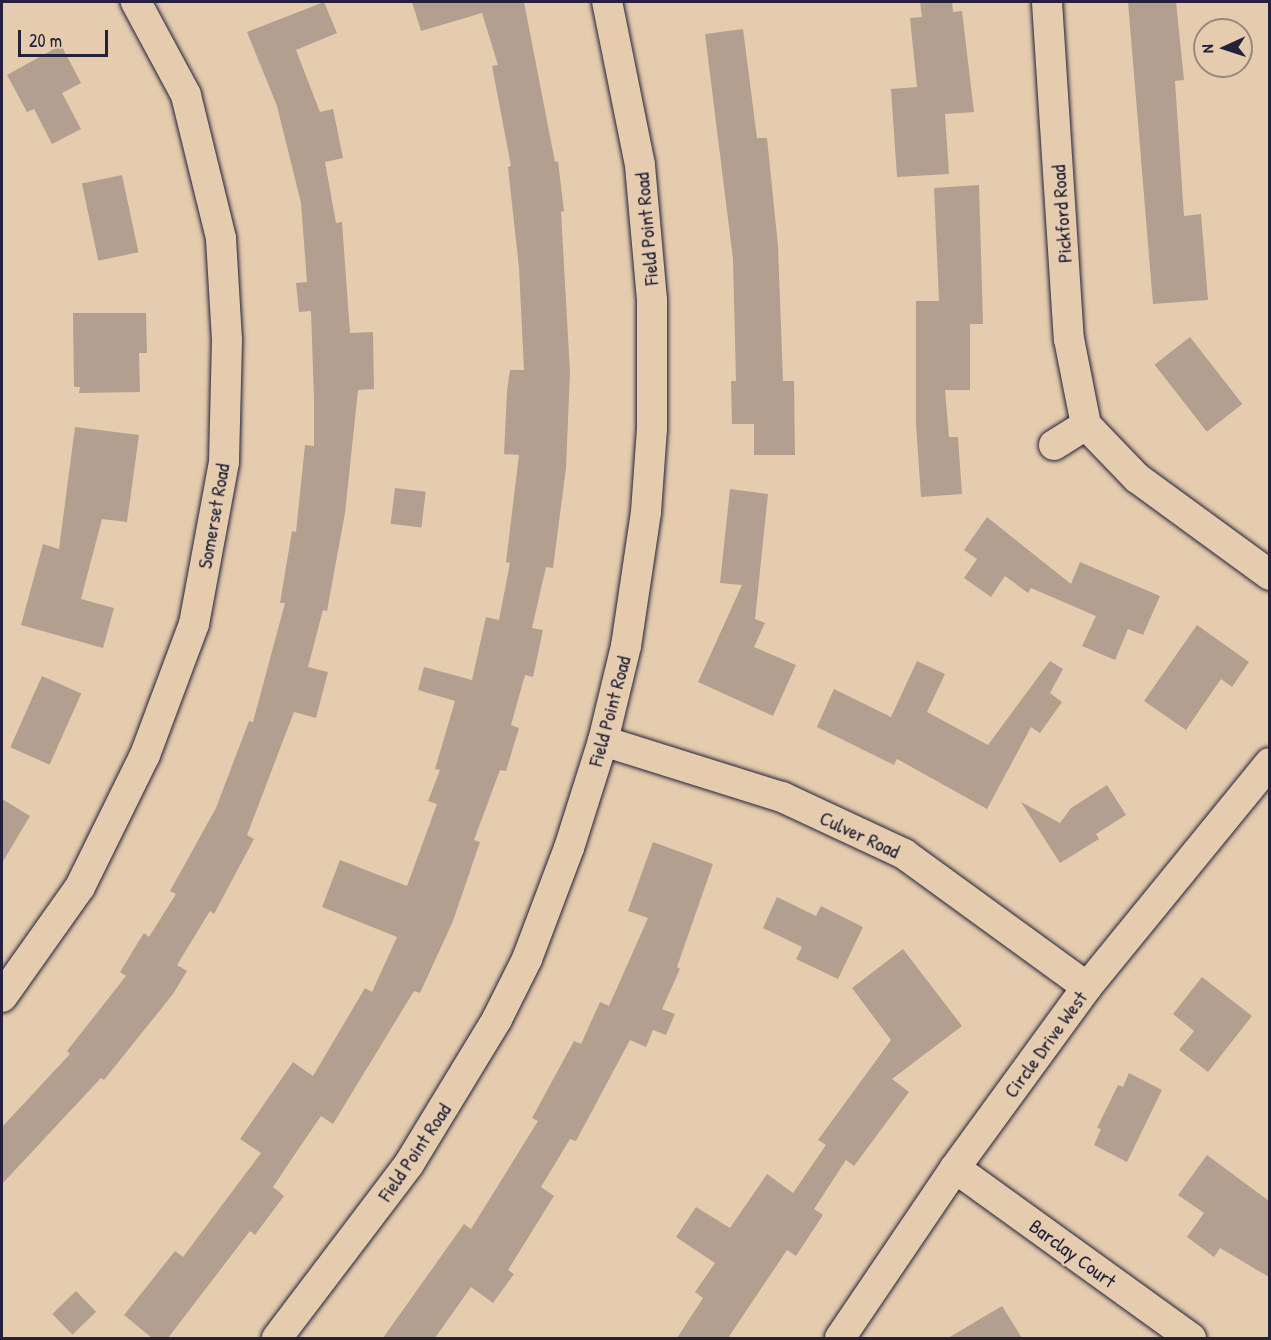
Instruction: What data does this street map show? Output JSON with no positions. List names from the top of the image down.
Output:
{
  "streets": {
    "street": [
      "Pickford Road",
      "Field Point Road",
      "Somerset Road",
      "Culver Road",
      "Circle Drive West",
      "Barclay Court"
    ]
  },
  "crossings": [
    ["Field Point Road", "Culver Road"],
    ["Culver Road", "Circle Drive West"],
    ["Circle Drive West", "Barclay Court"]
  ],
  "scale_bar": "20 m",
  "north": "left"
}
